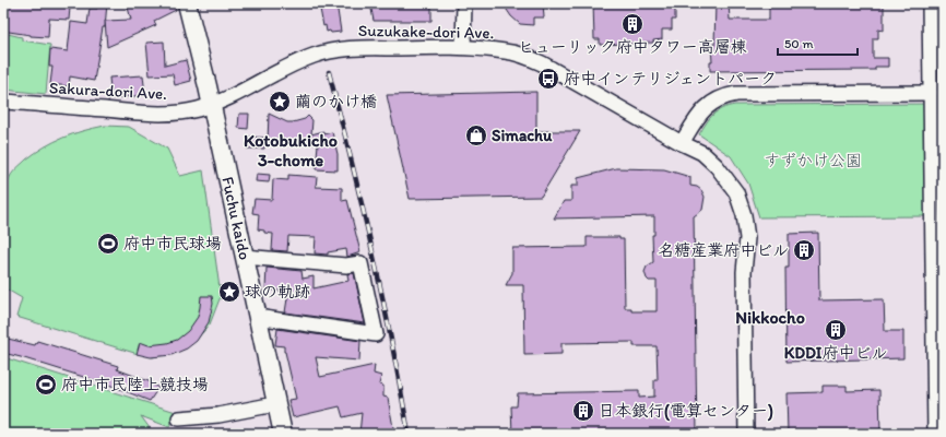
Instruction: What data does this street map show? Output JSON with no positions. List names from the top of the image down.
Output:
{
  "streets": {
    "main road": ["Fuchu kaido"],
    "street": ["Suzukake-dori Ave.", "Sakura-dori Ave."]
  },
  "crossings": [
    ["Suzukake-dori Ave.", "Sakura-dori Ave."],
    ["Suzukake-dori Ave.", "Fuchu kaido"],
    ["Sakura-dori Ave.", "Fuchu kaido"]
  ],
  "districts": ["Kotobukicho 3-chome", "Nikkocho"],
  "parks": ["すずかけ公園"],
  "places": {
    "building": [
      "ヒューリック府中タワー高層棟",
      "名糖産業府中ビル",
      "KDDI府中ビル",
      "日本銀行(電算センター)"
    ],
    "bus stop": ["府中インテリジェントパーク"],
    "place": ["繭のかけ橋", "球の軌跡"],
    "shop": ["Simachu"],
    "sports": ["府中市民球場", "府中市民陸上競技場"]
  },
  "scale_bar": "50 m"
}
